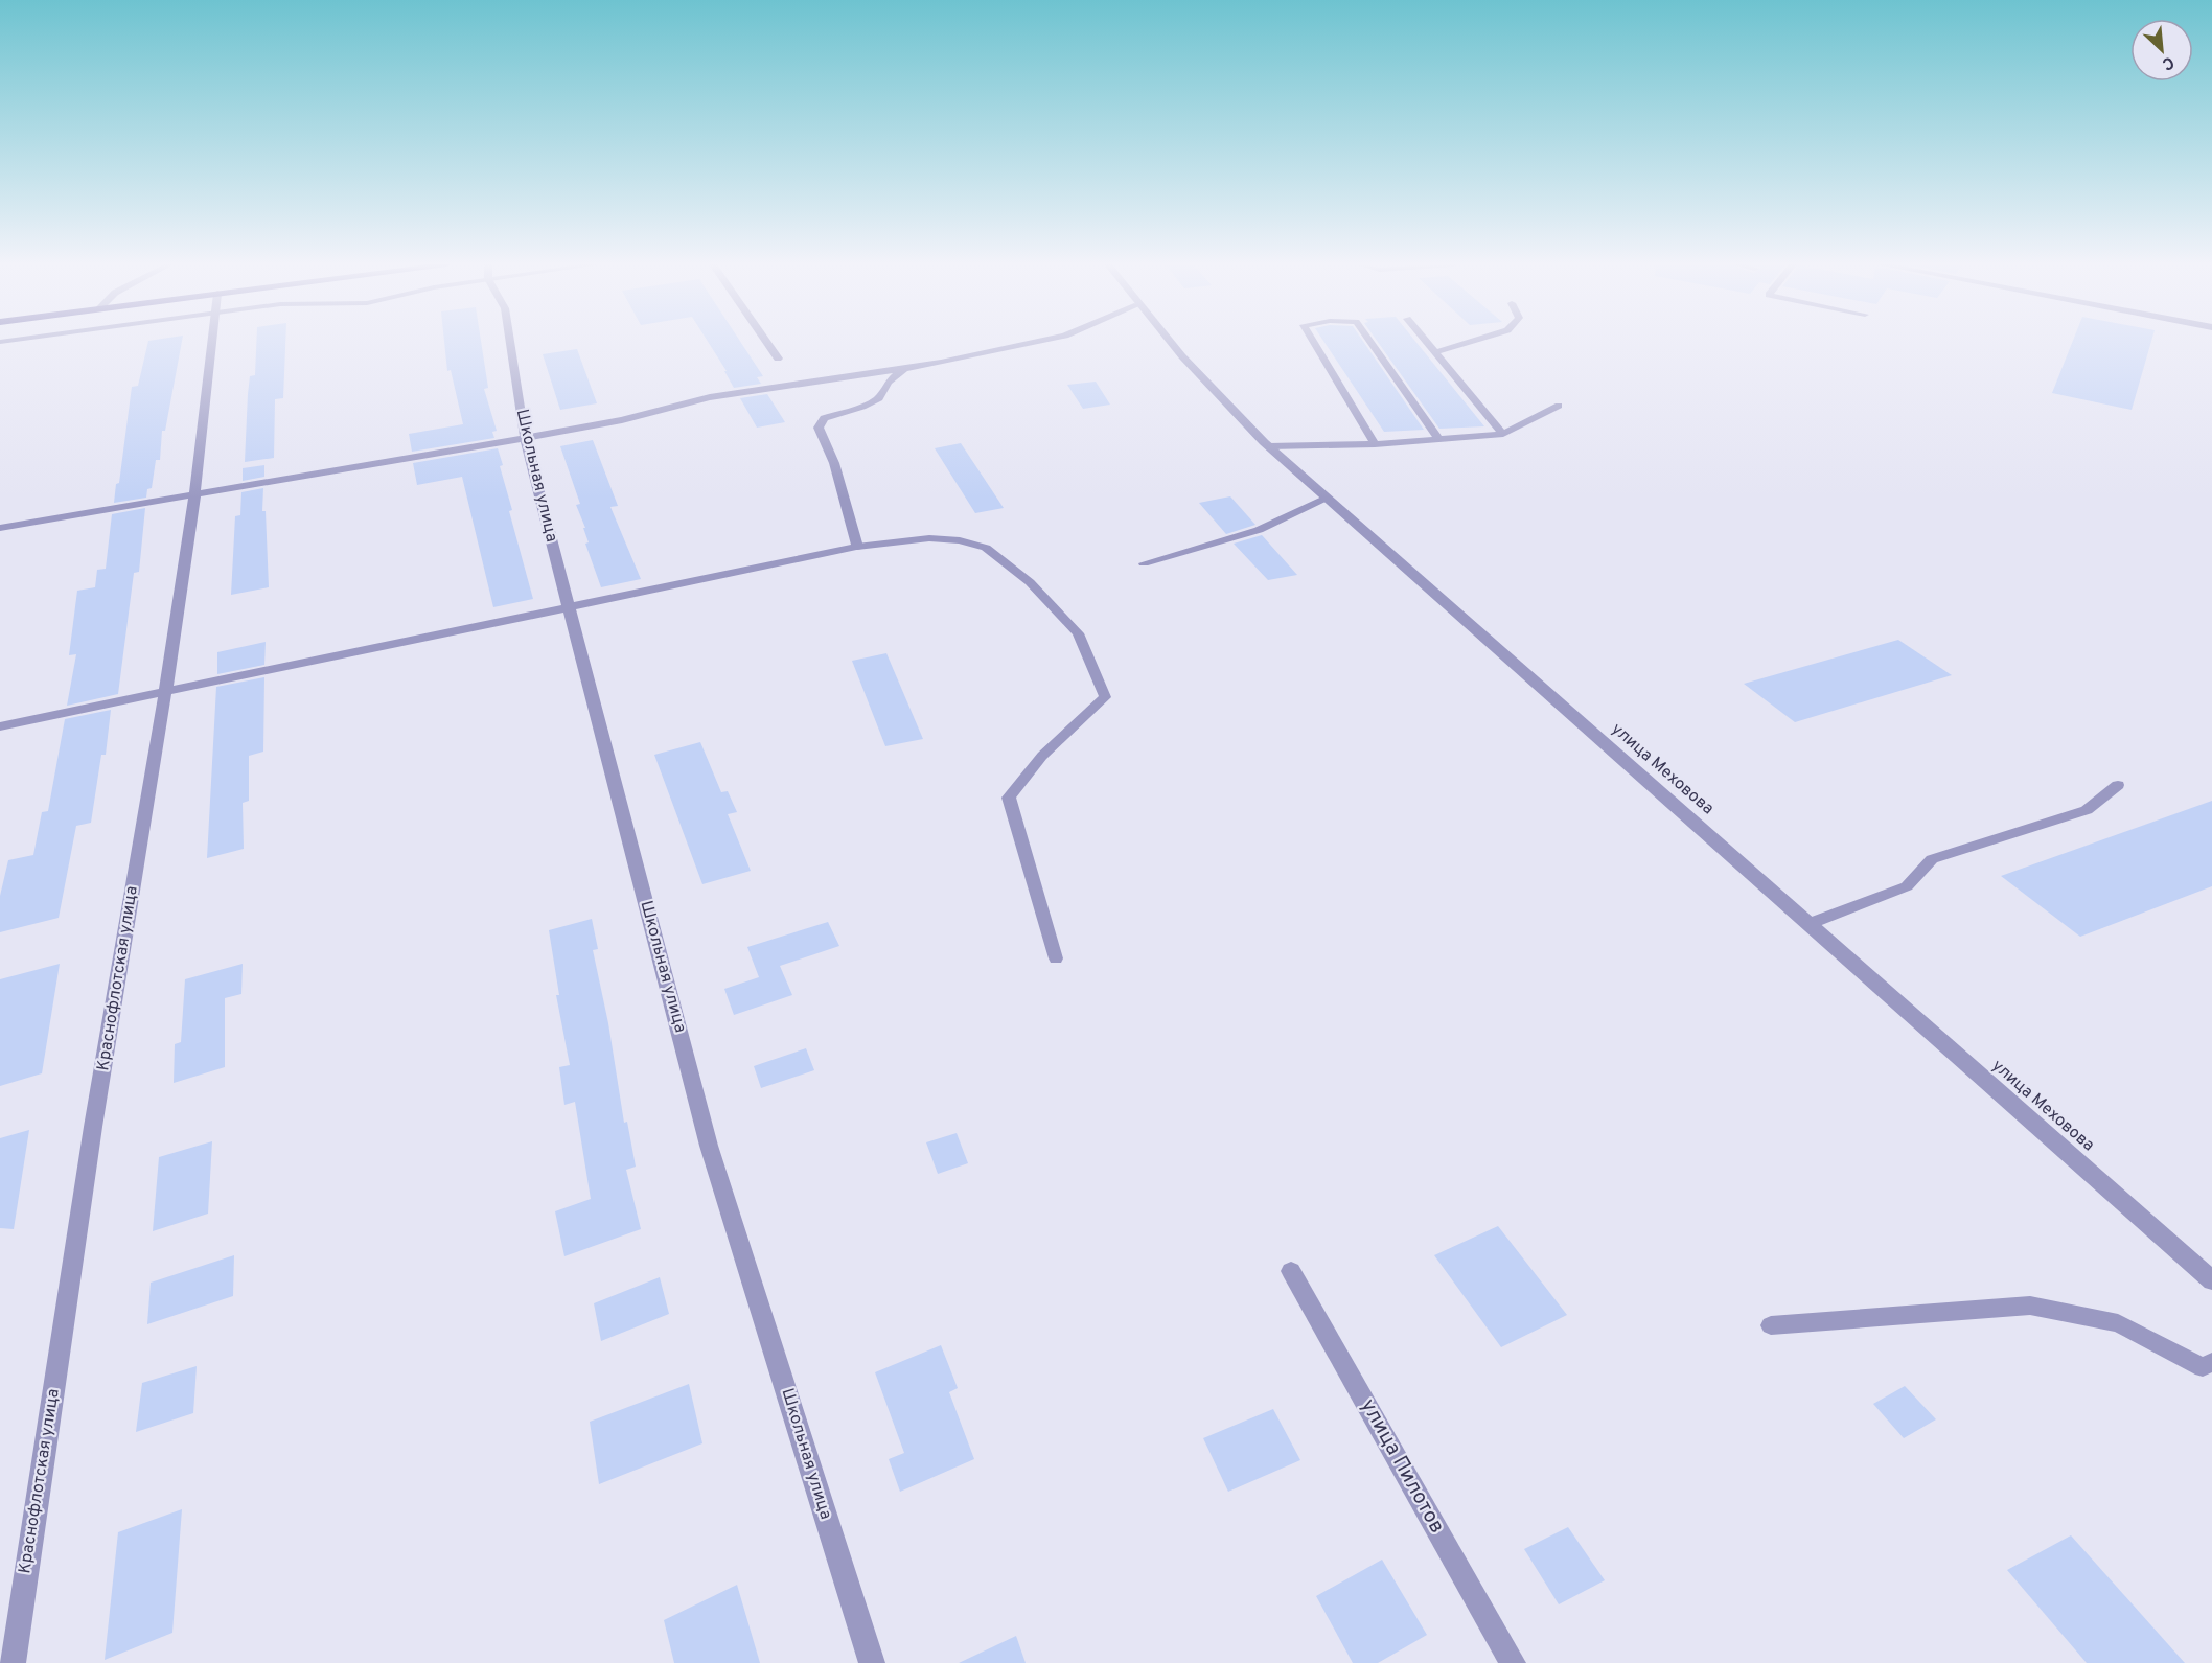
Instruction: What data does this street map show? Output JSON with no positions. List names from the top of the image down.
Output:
{
  "streets": {
    "street": [
      "Школьная улица",
      "улица Меховова",
      "Краснофлотская улица",
      "улица Пилотов"
    ]
  },
  "north": "bottom right"
}
